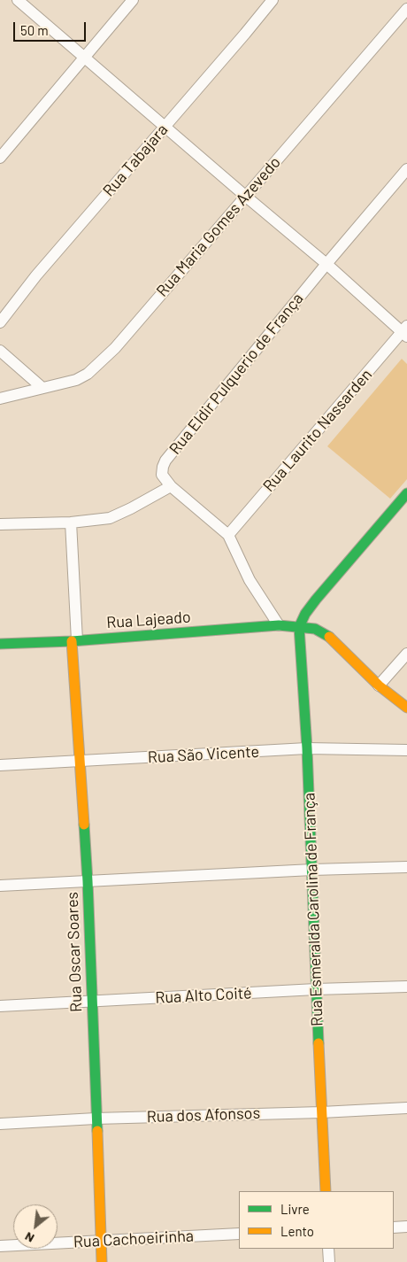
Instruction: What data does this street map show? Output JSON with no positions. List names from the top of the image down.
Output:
{
  "streets": {
    "street": [
      "Rua Tabajara",
      "Rua Maria Gomes Azevedo",
      "Rua Eldir Pulquerio de França",
      "Rua Laurito Nassarden",
      "Rua Lajeado",
      "Rua São Vicente",
      "Rua Esmeralda Carolina de França",
      "Rua Oscar Soares",
      "Rua Alto Coité",
      "Rua dos Afonsos",
      "Rua Cachoeirinha"
    ]
  },
  "crossings": [
    ["Rua Eldir Pulquerio de França", "Rua Laurito Nassarden"],
    ["Rua Eldir Pulquerio de França", "Rua Lajeado"],
    ["Rua Lajeado", "Rua Esmeralda Carolina de França"],
    ["Rua Lajeado", "Rua Oscar Soares"],
    ["Rua São Vicente", "Rua Esmeralda Carolina de França"],
    ["Rua São Vicente", "Rua Oscar Soares"],
    ["Rua Esmeralda Carolina de França", "Rua Alto Coité"],
    ["Rua Esmeralda Carolina de França", "Rua dos Afonsos"],
    ["Rua Oscar Soares", "Rua Alto Coité"],
    ["Rua Oscar Soares", "Rua dos Afonsos"],
    ["Rua Oscar Soares", "Rua Cachoeirinha"]
  ],
  "legend": ["Livre", "Lento"],
  "scale_bar": "50 m",
  "north": "bottom left"
}
